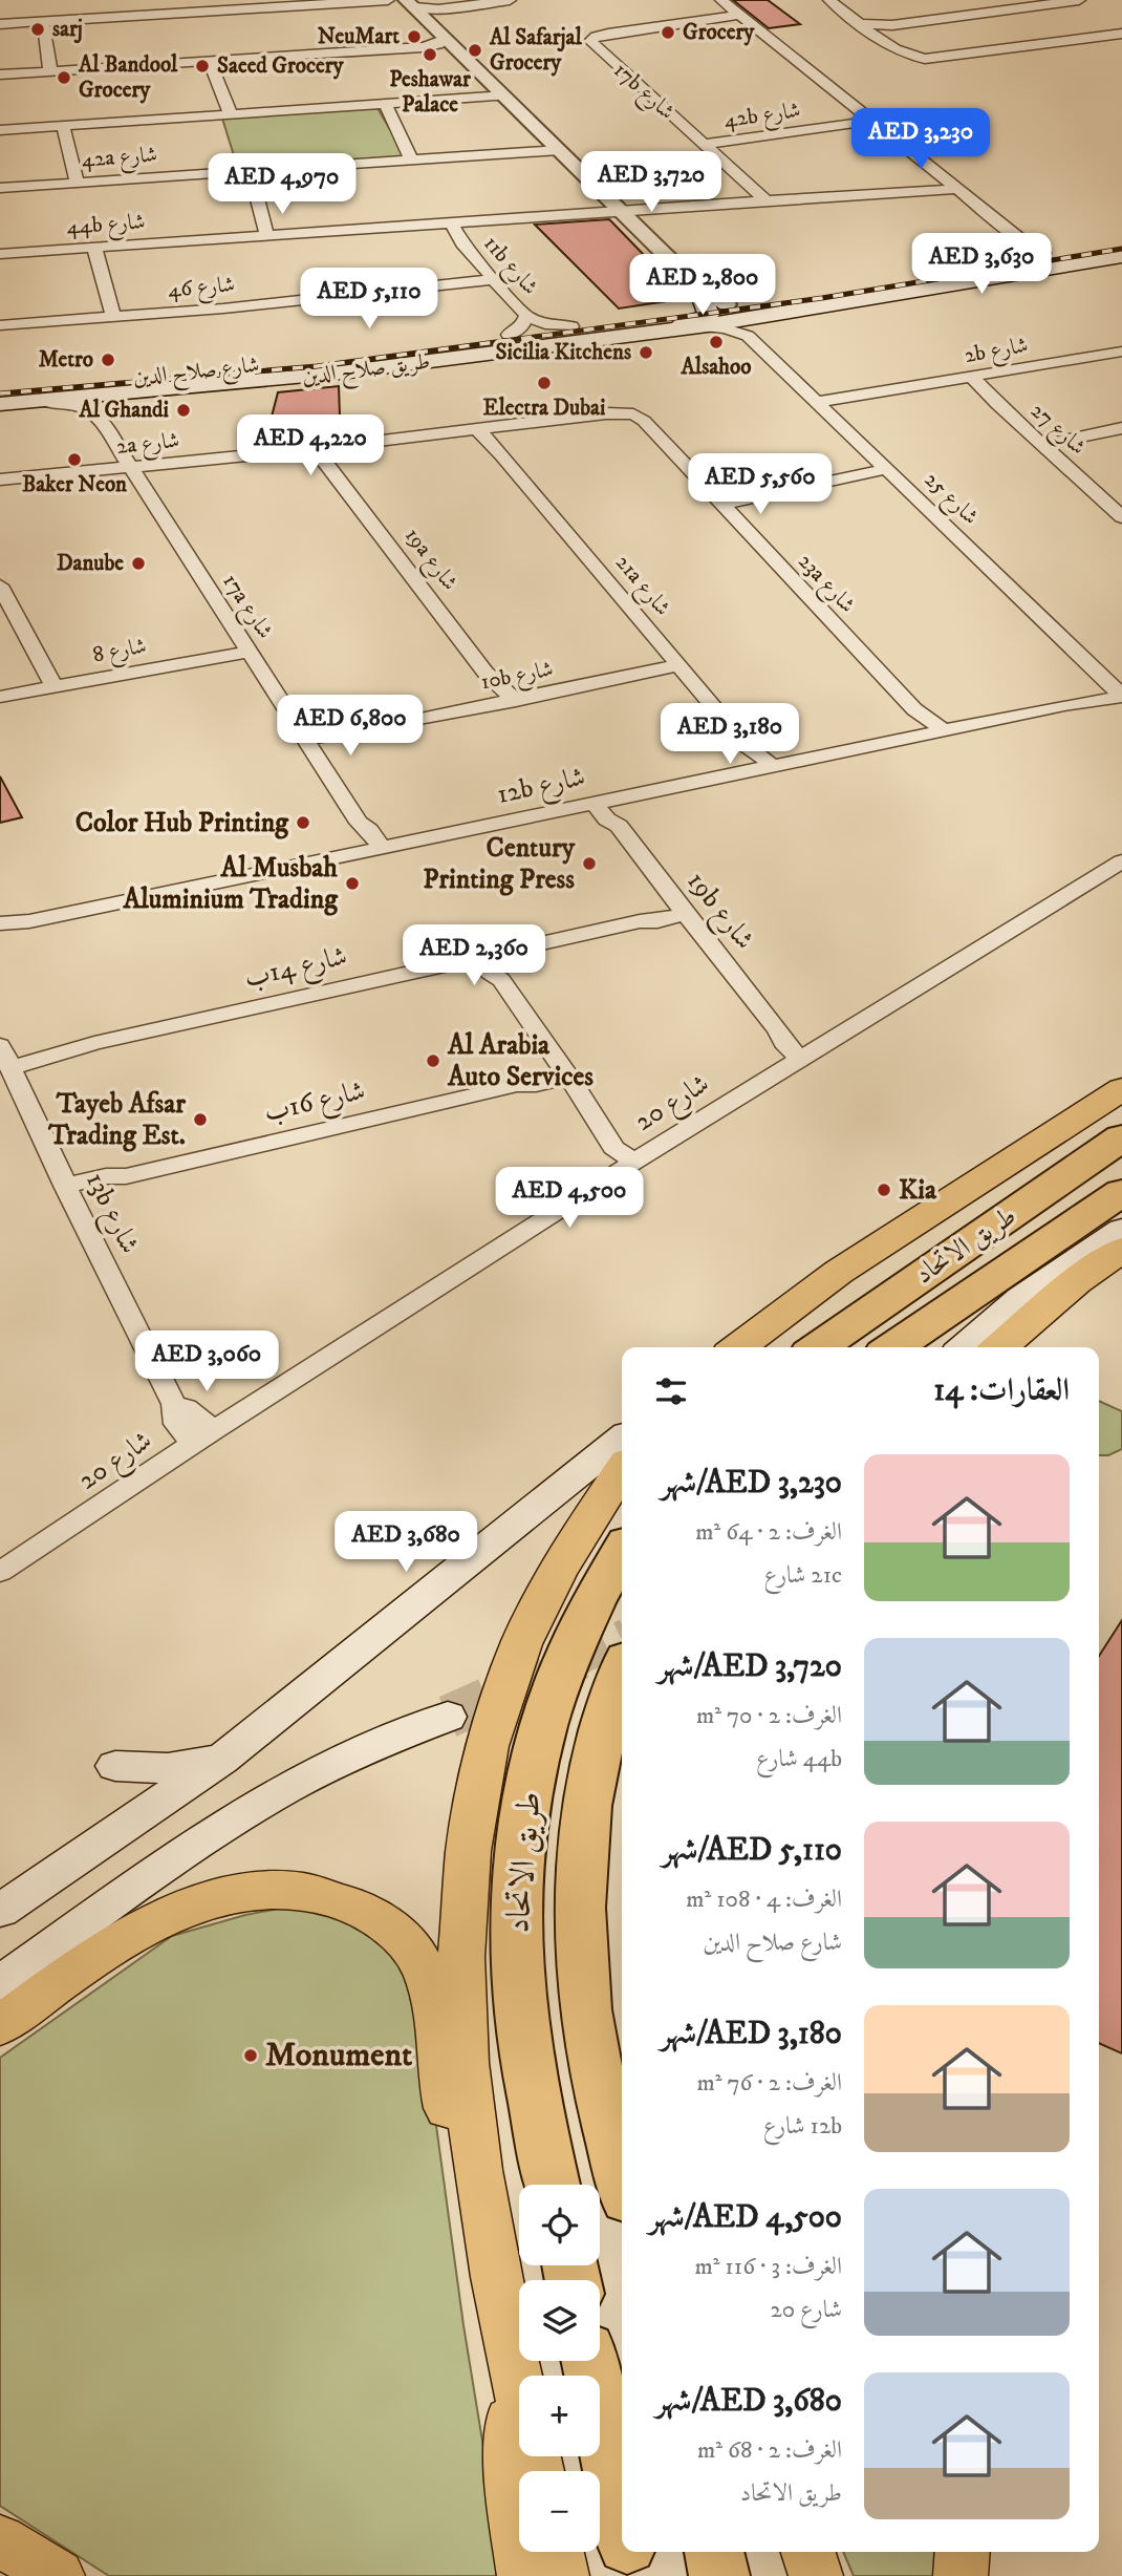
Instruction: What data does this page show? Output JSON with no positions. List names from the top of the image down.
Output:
{
  "streets": {
    "highway": ["طريق الاتحاد"],
    "main road": ["طريق صلاح الدين", "شارع صلاح الدين"],
    "street": [
      "17b شارع",
      "42b شارع",
      "42a شارع",
      "44b شارع",
      "11b شارع",
      "شارع 46",
      "2b شارع",
      "شارع 27",
      "2a شارع",
      "شارع 25",
      "19a شارع",
      "23a شارع",
      "21a شارع",
      "17a شارع",
      "شارع 8",
      "10b شارع",
      "12b شارع",
      "19b شارع",
      "شارع 14ب",
      "شارع 16ب",
      "شارع 20",
      "13b شارع"
    ]
  },
  "crossings": [
    ["17b شارع", "42b شارع"],
    ["17b شارع", "44b شارع"],
    ["44b شارع", "11b شارع"],
    ["11b شارع", "شارع 46"],
    ["11b شارع", "شارع صلاح الدين"],
    ["2b شارع", "شارع 27"],
    ["2b شارع", "شارع 25"],
    ["طريق صلاح الدين", "شارع صلاح الدين"],
    ["2a شارع", "19a شارع"],
    ["2a شارع", "23a شارع"],
    ["2a شارع", "21a شارع"],
    ["2a شارع", "17a شارع"],
    ["شارع 25", "12b شارع"],
    ["19a شارع", "10b شارع"],
    ["23a شارع", "12b شارع"],
    ["21a شارع", "10b شارع"],
    ["21a شارع", "12b شارع"],
    ["17a شارع", "شارع 8"],
    ["17a شارع", "10b شارع"],
    ["17a شارع", "12b شارع"],
    ["12b شارع", "19b شارع"],
    ["19b شارع", "شارع 14ب"],
    ["19b شارع", "شارع 20"],
    ["شارع 14ب", "13b شارع"],
    ["شارع 16ب", "13b شارع"],
    ["شارع 20", "13b شارع"]
  ],
  "places": [
    "sarj",
    "Grocery",
    "NeuMart",
    "Al Safarjal Grocery",
    "Peshawar Palace",
    "Saeed Grocery",
    "Al Bandool Grocery",
    "Alsahoo",
    "Sicilia Kitchens",
    "Metro",
    "Electra Dubai",
    "Al Ghandi",
    "Baker Neon",
    "Danube",
    "Color Hub Printing",
    "Century Printing Press",
    "Al Musbah Aluminium Trading",
    "Al Arabia Auto Services",
    "Tayeb Afsar Trading Est.",
    "Kia",
    "Monument"
  ],
  "page": {
    "price": [
      "AED 3,230",
      "AED 3,720",
      "AED 4,970",
      "AED 3,630",
      "AED 2,800",
      "AED 5,110",
      "AED 4,220",
      "AED 5,560",
      "AED 6,800",
      "AED 3,180",
      "AED 2,360",
      "AED 4,500",
      "AED 3,060",
      "AED 3,680"
    ],
    "heading": "العقارات: 14",
    "list": [
      {
        "name": "AED 3,230/شهر",
        "note": "الغرف: 2 · 64 m² · 21c شارع"
      },
      {
        "name": "AED 3,720/شهر",
        "note": "الغرف: 2 · 70 m² · 44b شارع"
      },
      {
        "name": "AED 5,110/شهر",
        "note": "الغرف: 4 · 108 m² · شارع صلاح الدين"
      },
      {
        "name": "AED 3,180/شهر",
        "note": "الغرف: 2 · 76 m² · 12b شارع"
      },
      {
        "name": "AED 4,500/شهر",
        "note": "الغرف: 3 · 116 m² · شارع 20"
      },
      {
        "name": "AED 3,680/شهر",
        "note": "الغرف: 2 · 68 m² · طريق الاتحاد"
      }
    ],
    "map_buttons": ["+", "−"]
  }
}
